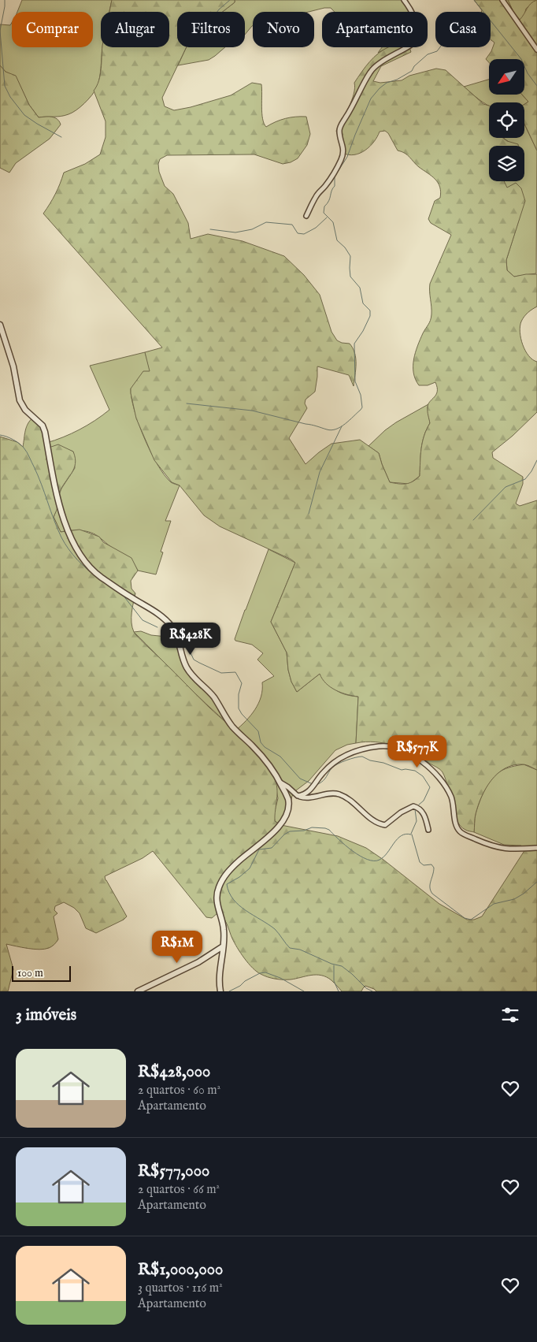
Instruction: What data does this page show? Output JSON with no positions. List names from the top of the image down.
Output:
{
  "scale_bar": "100 m",
  "north": "bottom left",
  "page": {
    "chip": [
      "Comprar",
      "Alugar",
      "Filtros",
      "Novo",
      "Apartamento",
      "Casa"
    ],
    "price": ["R$428K", "R$577K", "R$1M"],
    "scale": "100 m",
    "heading": "3 imóveis",
    "list": [
      {
        "name": "R$428,000",
        "note": "2 quartos · 60 m² · Apartamento"
      },
      {
        "name": "R$577,000",
        "note": "2 quartos · 66 m² · Apartamento"
      },
      {
        "name": "R$1,000,000",
        "note": "3 quartos · 116 m² · Apartamento"
      }
    ]
  }
}
